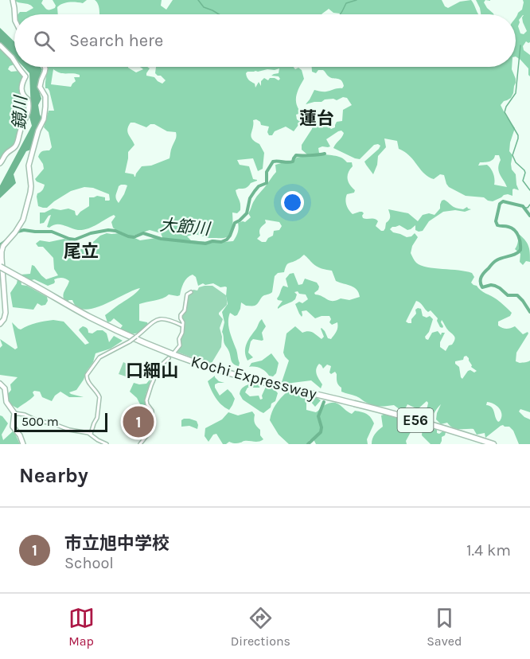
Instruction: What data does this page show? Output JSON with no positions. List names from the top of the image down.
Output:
{
  "streets": {
    "highway": ["Kochi Expressway", "E56"]
  },
  "districts": ["蓮台", "尾立", "口細山"],
  "water": ["鏡川", "大節川"],
  "scale_bar": "500 m",
  "page": {
    "search": "Search here",
    "pins": "1",
    "scale": "500 m",
    "heading": "Nearby",
    "list": [
      {
        "mark": "1",
        "name": "市立旭中学校",
        "note": "School",
        "value": "1.4 km"
      }
    ],
    "nav": ["Map", "Directions", "Saved"]
  }
}
